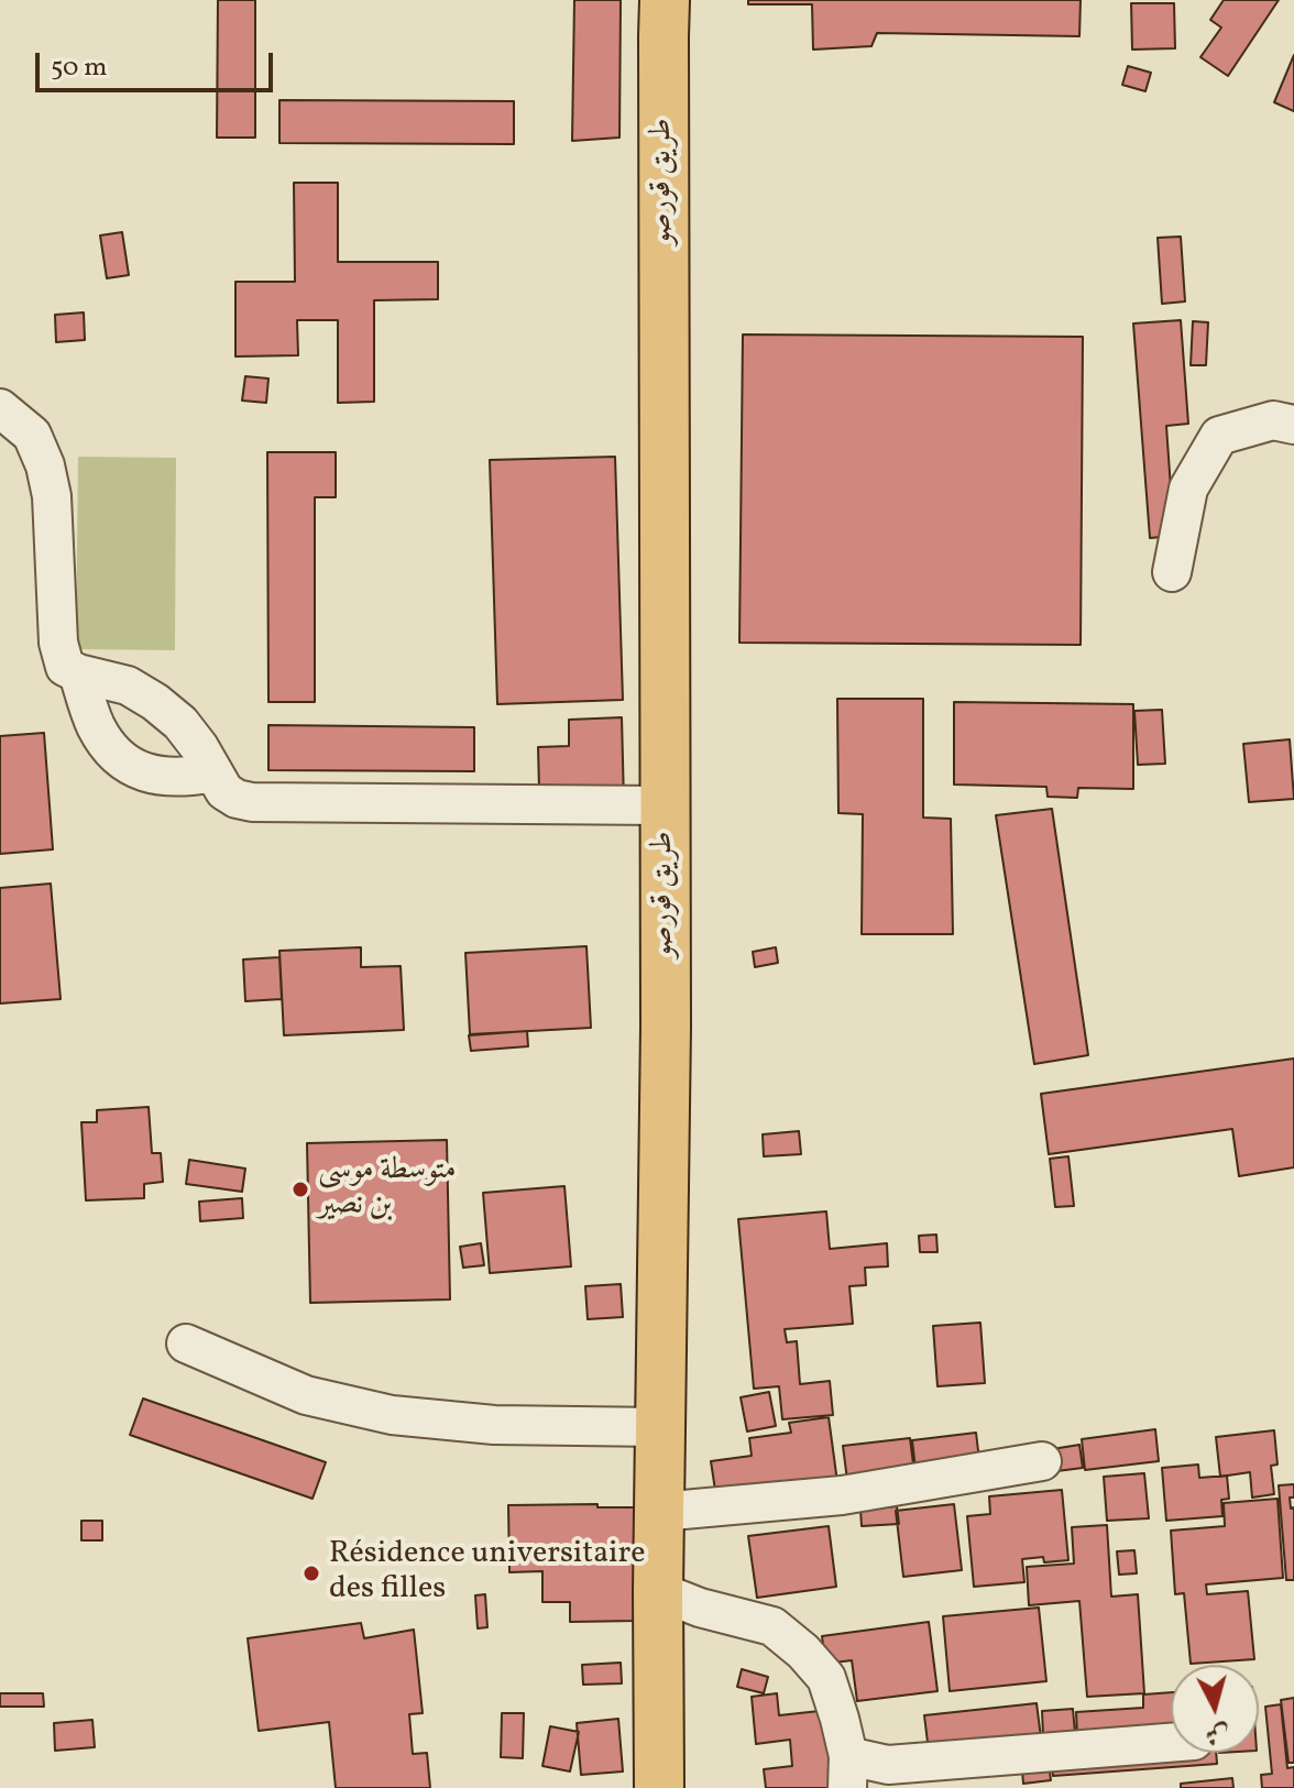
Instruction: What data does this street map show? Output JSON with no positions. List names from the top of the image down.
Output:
{
  "streets": {
    "main road": ["طريق قورصو"]
  },
  "places": ["متوسطة موسى بن نصير", "Résidence universitaire des filles"],
  "scale_bar": "50 m",
  "north": "bottom"
}
